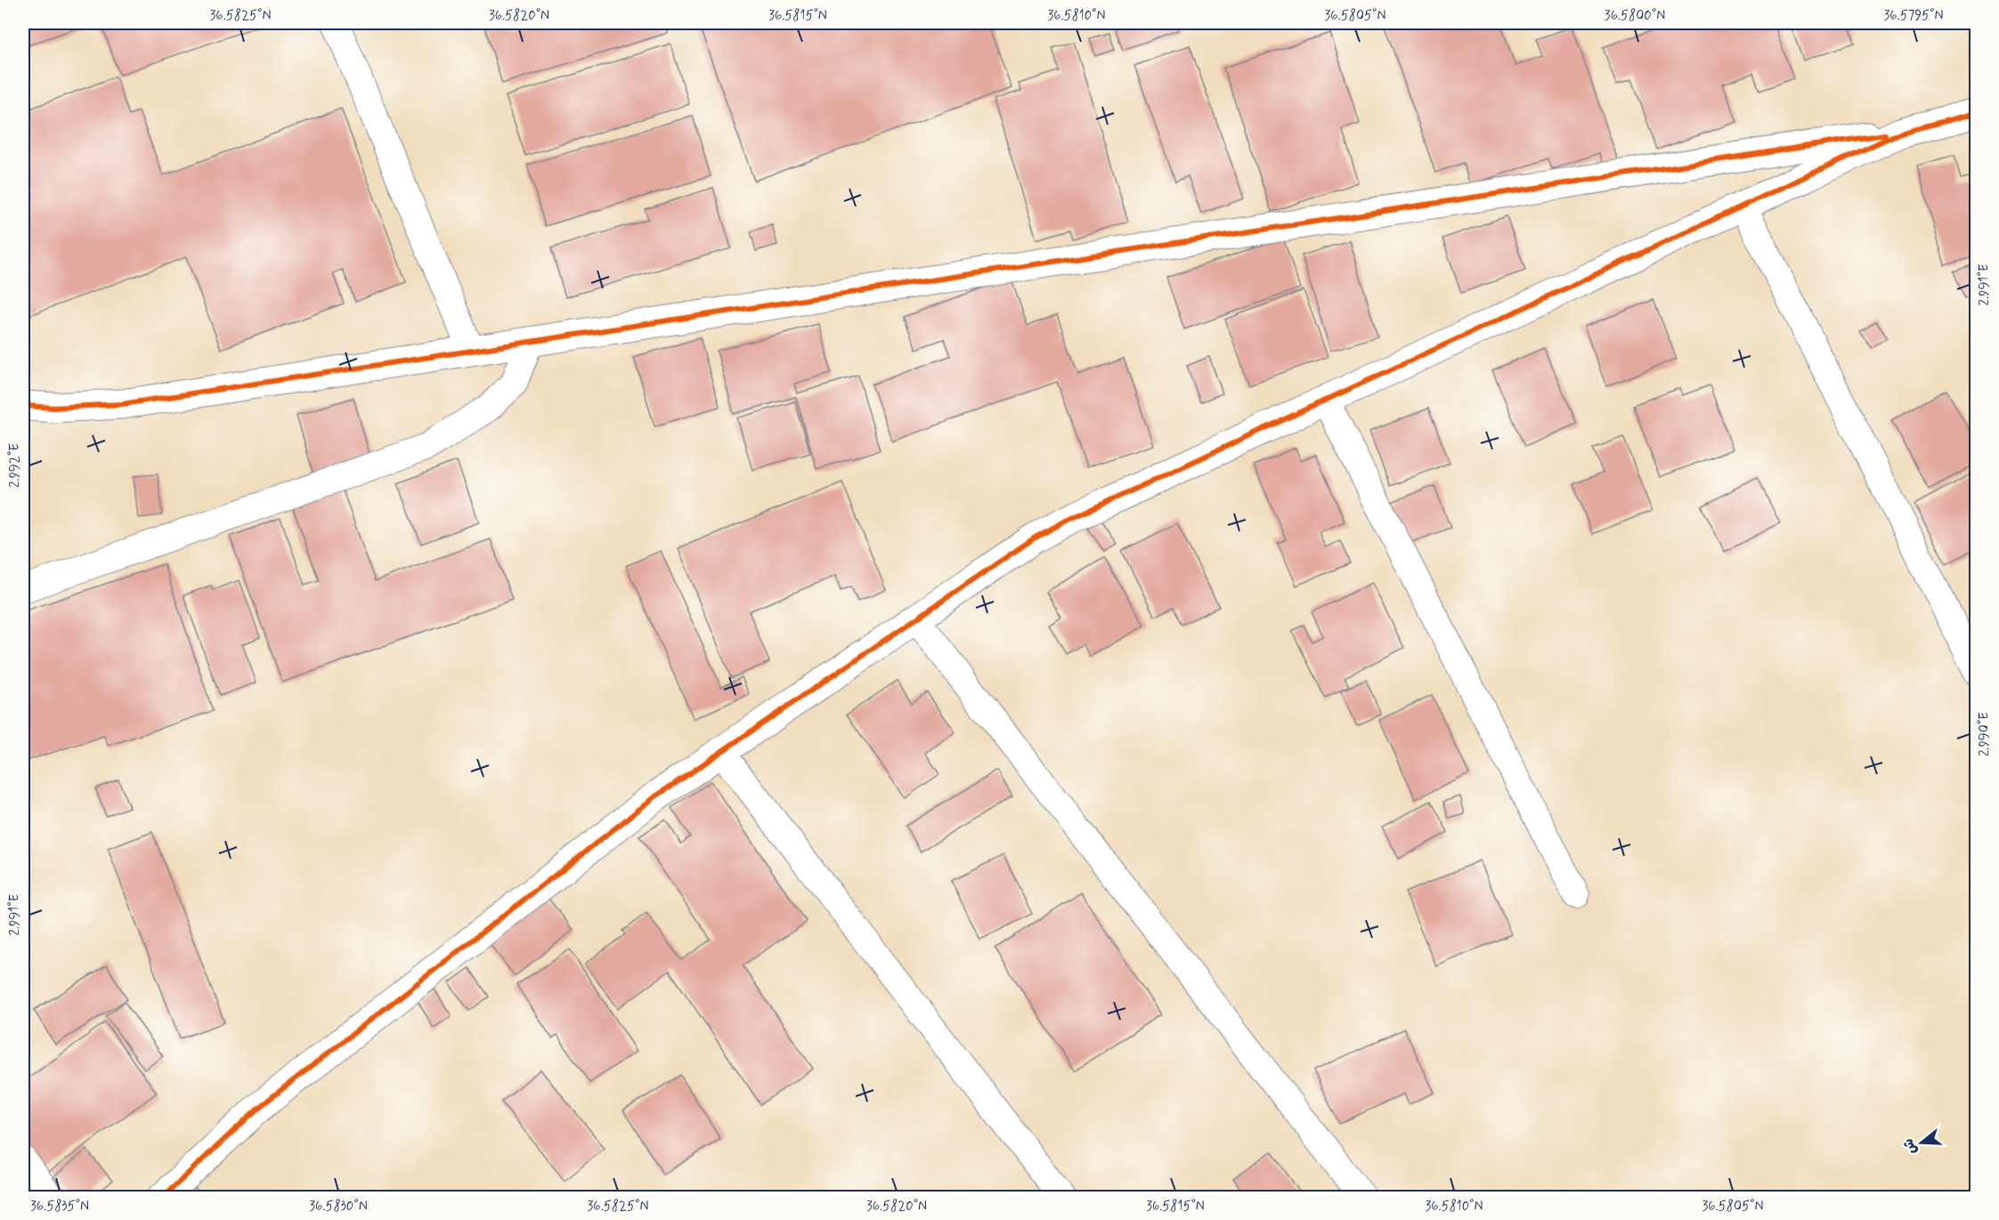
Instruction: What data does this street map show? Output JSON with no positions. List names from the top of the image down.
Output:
{
  "north": "left",
  "coordinates": [
    "36.5825°N",
    "36.5820°N",
    "36.5815°N",
    "36.5810°N",
    "36.5805°N",
    "36.5800°N",
    "36.5795°N",
    "2.991°E",
    "2.992°E",
    "2.990°E",
    "36.5835°N",
    "36.5830°N"
  ]
}
